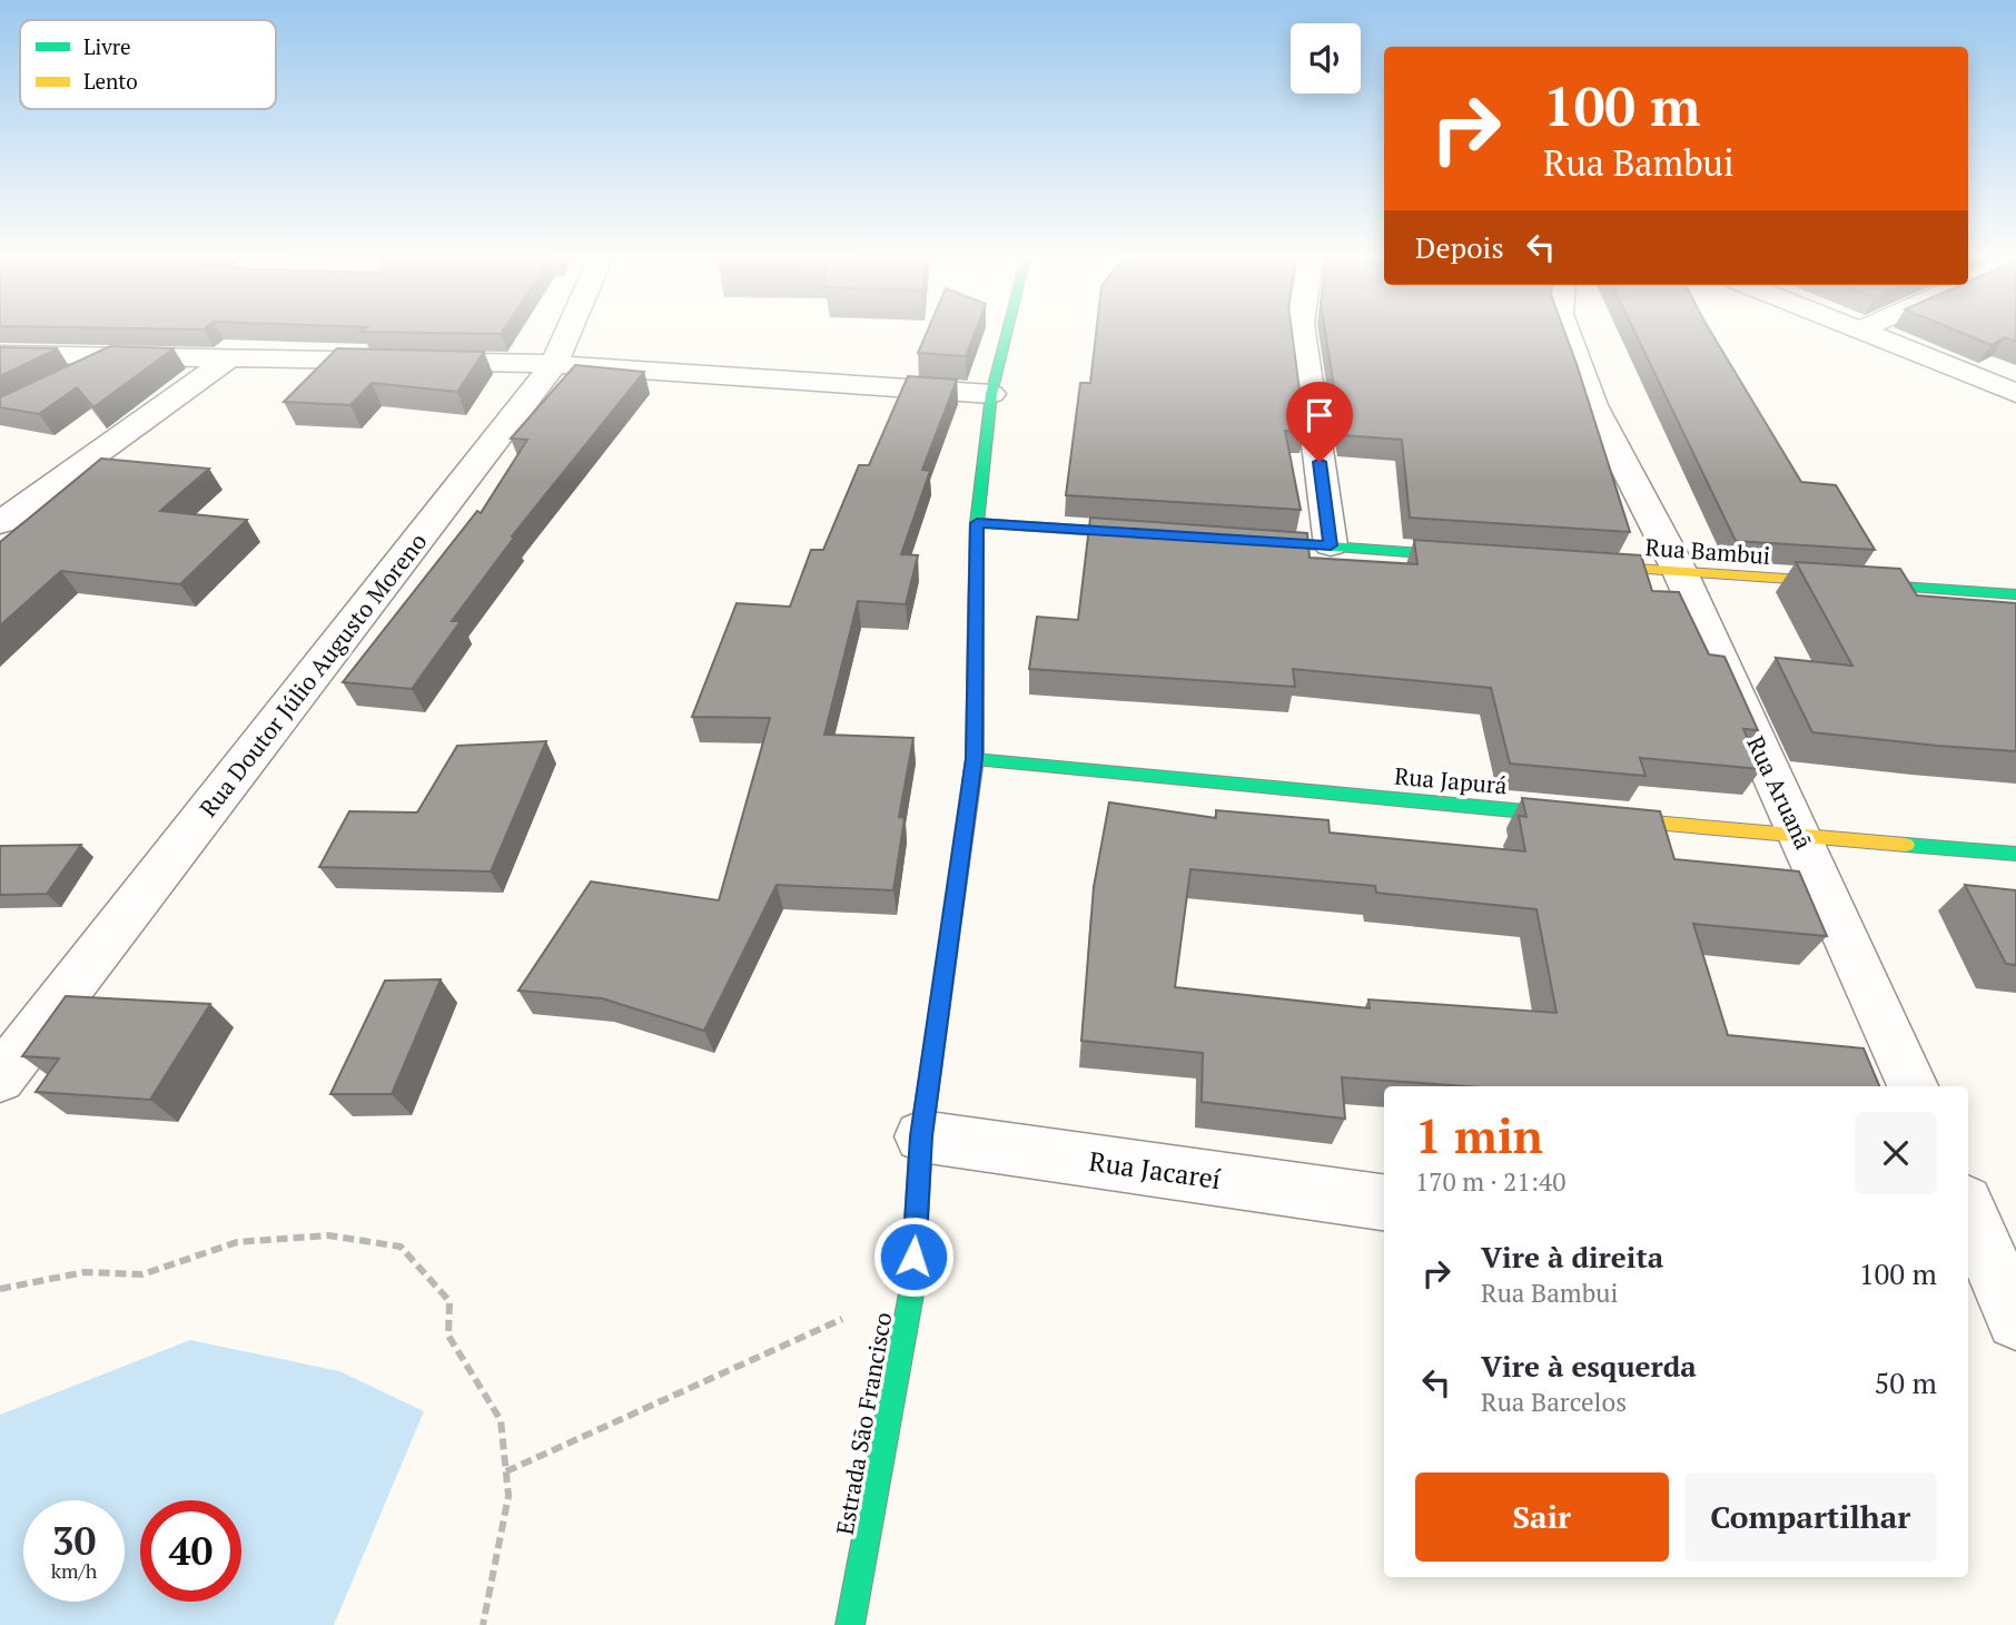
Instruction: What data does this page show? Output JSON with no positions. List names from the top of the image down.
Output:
{
  "streets": {
    "street": [
      "Rua Bambui",
      "Rua Doutor Júlio Augusto Moreno",
      "Rua Japurá",
      "Rua Aruanã",
      "Rua Jacareí",
      "Estrada São Francisco"
    ]
  },
  "crossings": [
    ["Rua Bambui", "Rua Aruanã"],
    ["Rua Japurá", "Rua Aruanã"],
    ["Rua Japurá", "Estrada São Francisco"],
    ["Rua Jacareí", "Estrada São Francisco"]
  ],
  "legend": ["Livre", "Lento"],
  "page": {
    "turn": ["100 m", "Rua Bambui"],
    "then": "Depois",
    "heading": ["1 min", "170 m · 21:40"],
    "list": [
      {
        "name": "Vire à direita",
        "note": "Rua Bambui",
        "value": "100 m"
      },
      {
        "name": "Vire à esquerda",
        "note": "Rua Barcelos",
        "value": "50 m"
      }
    ],
    "buttons": ["Sair", "Compartilhar"],
    "speed": "30 km/h",
    "limit": "40"
  }
}
